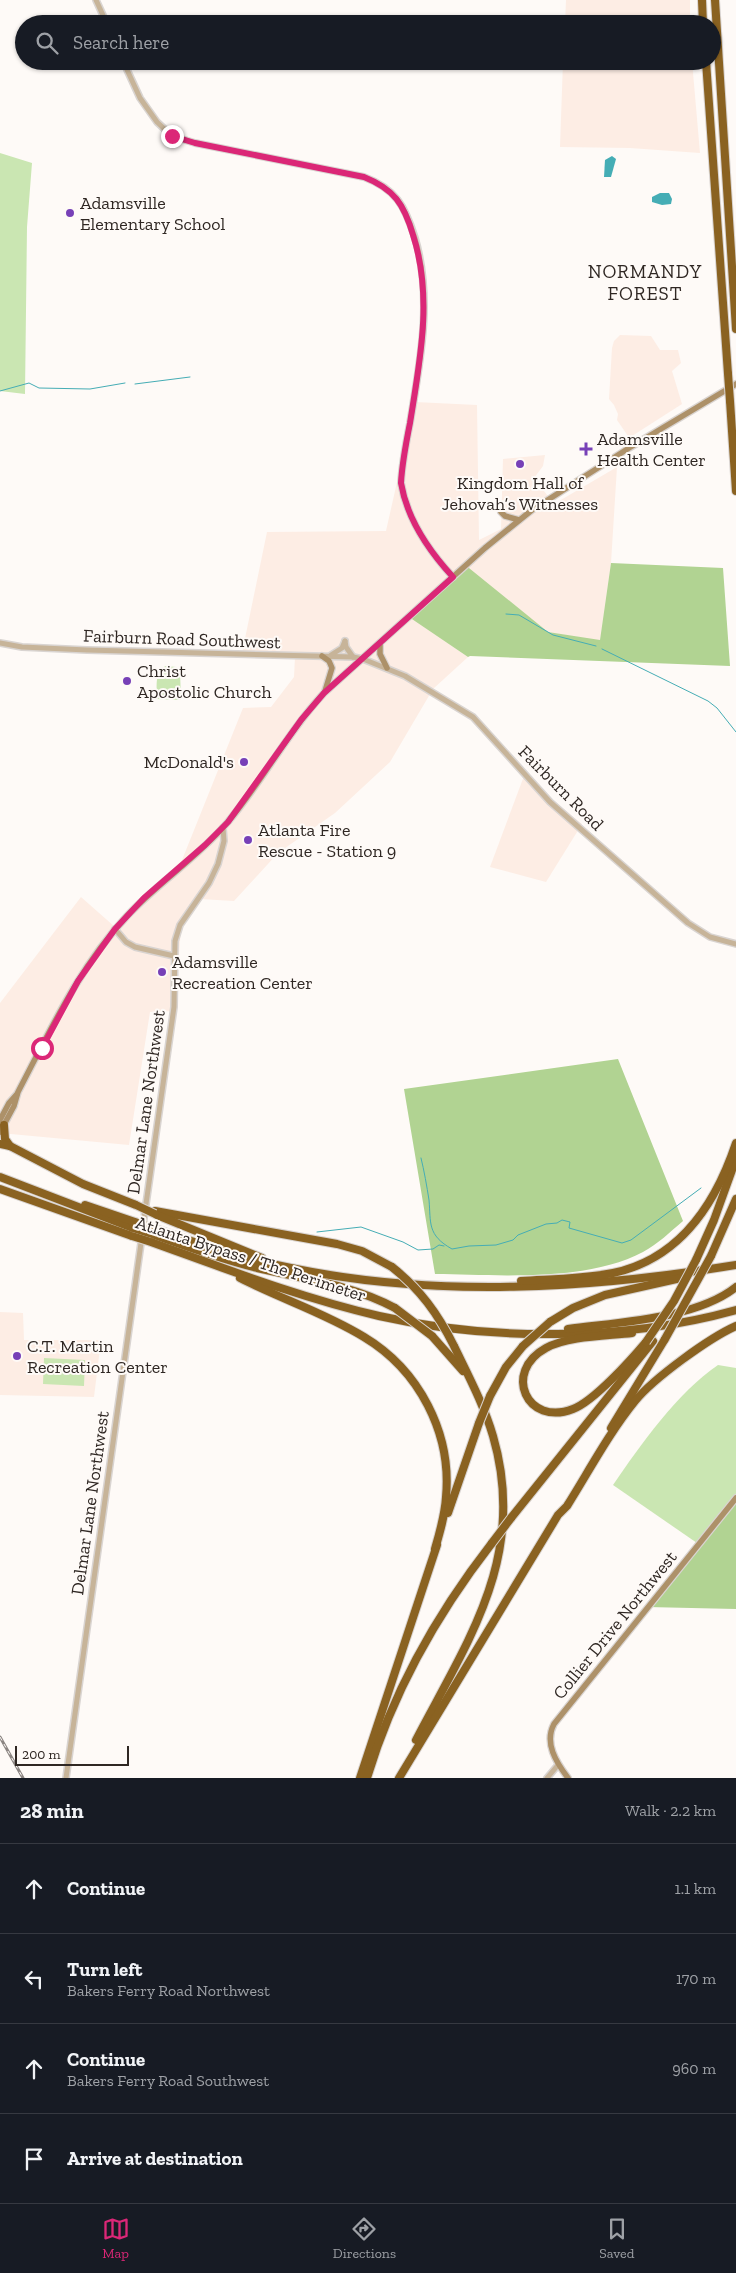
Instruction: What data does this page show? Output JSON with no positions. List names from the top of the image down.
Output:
{
  "streets": {
    "highway": ["Atlanta Bypass / The Perimeter"],
    "main road": ["Collier Drive Northwest"],
    "street": ["Fairburn Road Southwest", "Fairburn Road", "Delmar Lane Northwest"]
  },
  "crossings": [
    ["Fairburn Road Southwest", "Fairburn Road"]
  ],
  "districts": ["NORMANDY FOREST"],
  "places": {
    "other": [
      "Adamsville Elementary School",
      "Kingdom Hall of Jehovah’s Witnesses",
      "Christ Apostolic Church",
      "McDonald's",
      "Atlanta Fire Rescue - Station 9",
      "Adamsville Recreation Center",
      "C.T. Martin Recreation Center"
    ],
    "health": ["Adamsville Health Center"]
  },
  "scale_bar": "200 m",
  "page": {
    "search": "Search here",
    "scale": "200 m",
    "heading": ["28 min", "Walk · 2.2 km"],
    "list": [
      ["Continue", "1.1 km"],
      ["Turn left", "Bakers Ferry Road Northwest", "170 m"],
      ["Continue", "Bakers Ferry Road Southwest", "960 m"],
      "Arrive at destination"
    ],
    "nav": ["Map", "Directions", "Saved"]
  }
}
